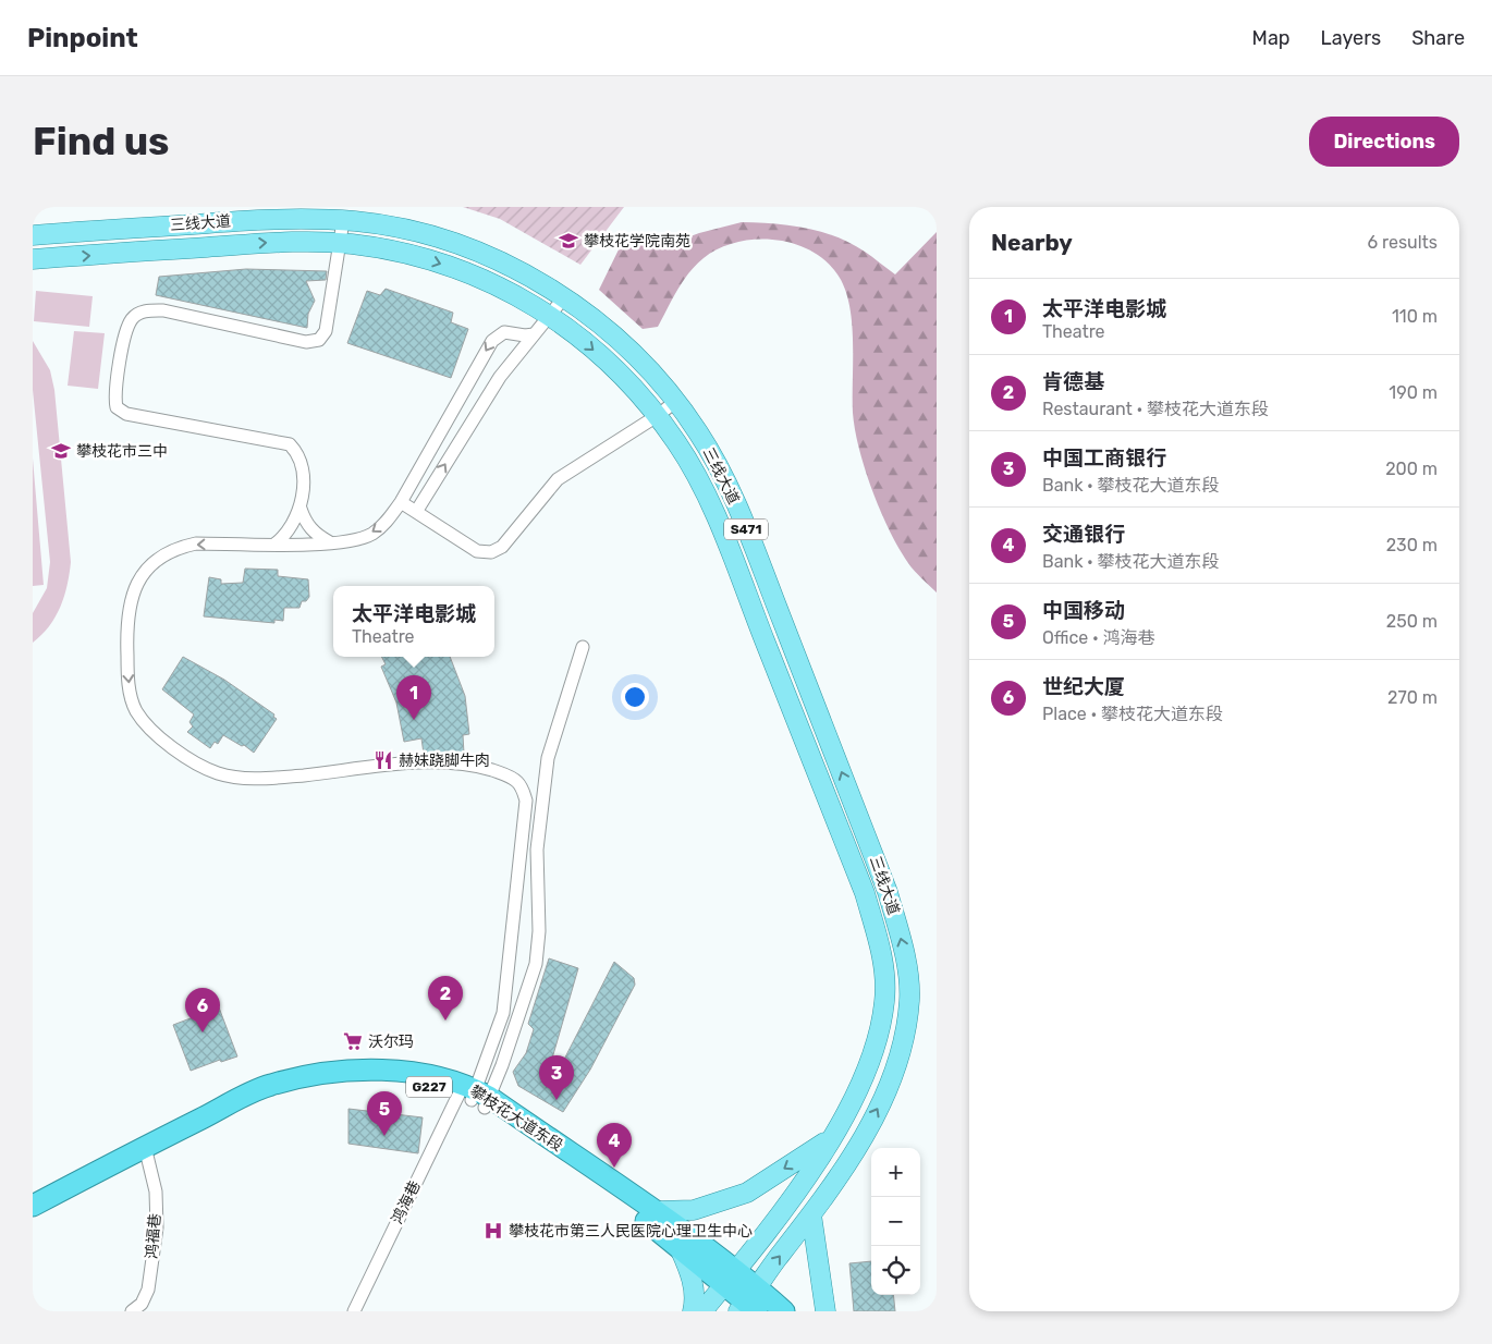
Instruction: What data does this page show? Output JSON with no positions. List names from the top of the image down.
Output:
{
  "streets": {
    "highway": ["G227", "攀枝花大道东段"],
    "main road": ["三线大道", "S471"],
    "street": ["鸿海巷", "鸿福巷"]
  },
  "crossings": [
    ["三线大道", "攀枝花大道东段"],
    ["攀枝花大道东段", "鸿海巷"],
    ["攀枝花大道东段", "鸿福巷"]
  ],
  "places": {
    "school or university": ["攀枝花学院南苑", "攀枝花市三中"],
    "restaurant": ["赫妹跷脚牛肉"],
    "supermarket": ["沃尔玛"],
    "hospital": ["攀枝花市第三人民医院心理卫生中心"]
  },
  "page": {
    "header": "Pinpoint",
    "nav": ["Map", "Layers", "Share"],
    "buttons": "Directions",
    "title": "Find us",
    "heading": ["Nearby", "6 results"],
    "list": [
      {
        "mark": "1",
        "name": "太平洋电影城",
        "note": "Theatre",
        "value": "110 m"
      },
      {
        "mark": "2",
        "name": "肯德基",
        "note": "Restaurant · 攀枝花大道东段",
        "value": "190 m"
      },
      {
        "mark": "3",
        "name": "中国工商银行",
        "note": "Bank · 攀枝花大道东段",
        "value": "200 m"
      },
      {
        "mark": "4",
        "name": "交通银行",
        "note": "Bank · 攀枝花大道东段",
        "value": "230 m"
      },
      {
        "mark": "5",
        "name": "中国移动",
        "note": "Office · 鸿海巷",
        "value": "250 m"
      },
      {
        "mark": "6",
        "name": "世纪大厦",
        "note": "Place · 攀枝花大道东段",
        "value": "270 m"
      }
    ],
    "popup": ["太平洋电影城", "Theatre"],
    "pins": [
      "1",
      "2",
      "6",
      "3",
      "5",
      "4"
    ],
    "map_buttons": ["+", "−"]
  }
}
